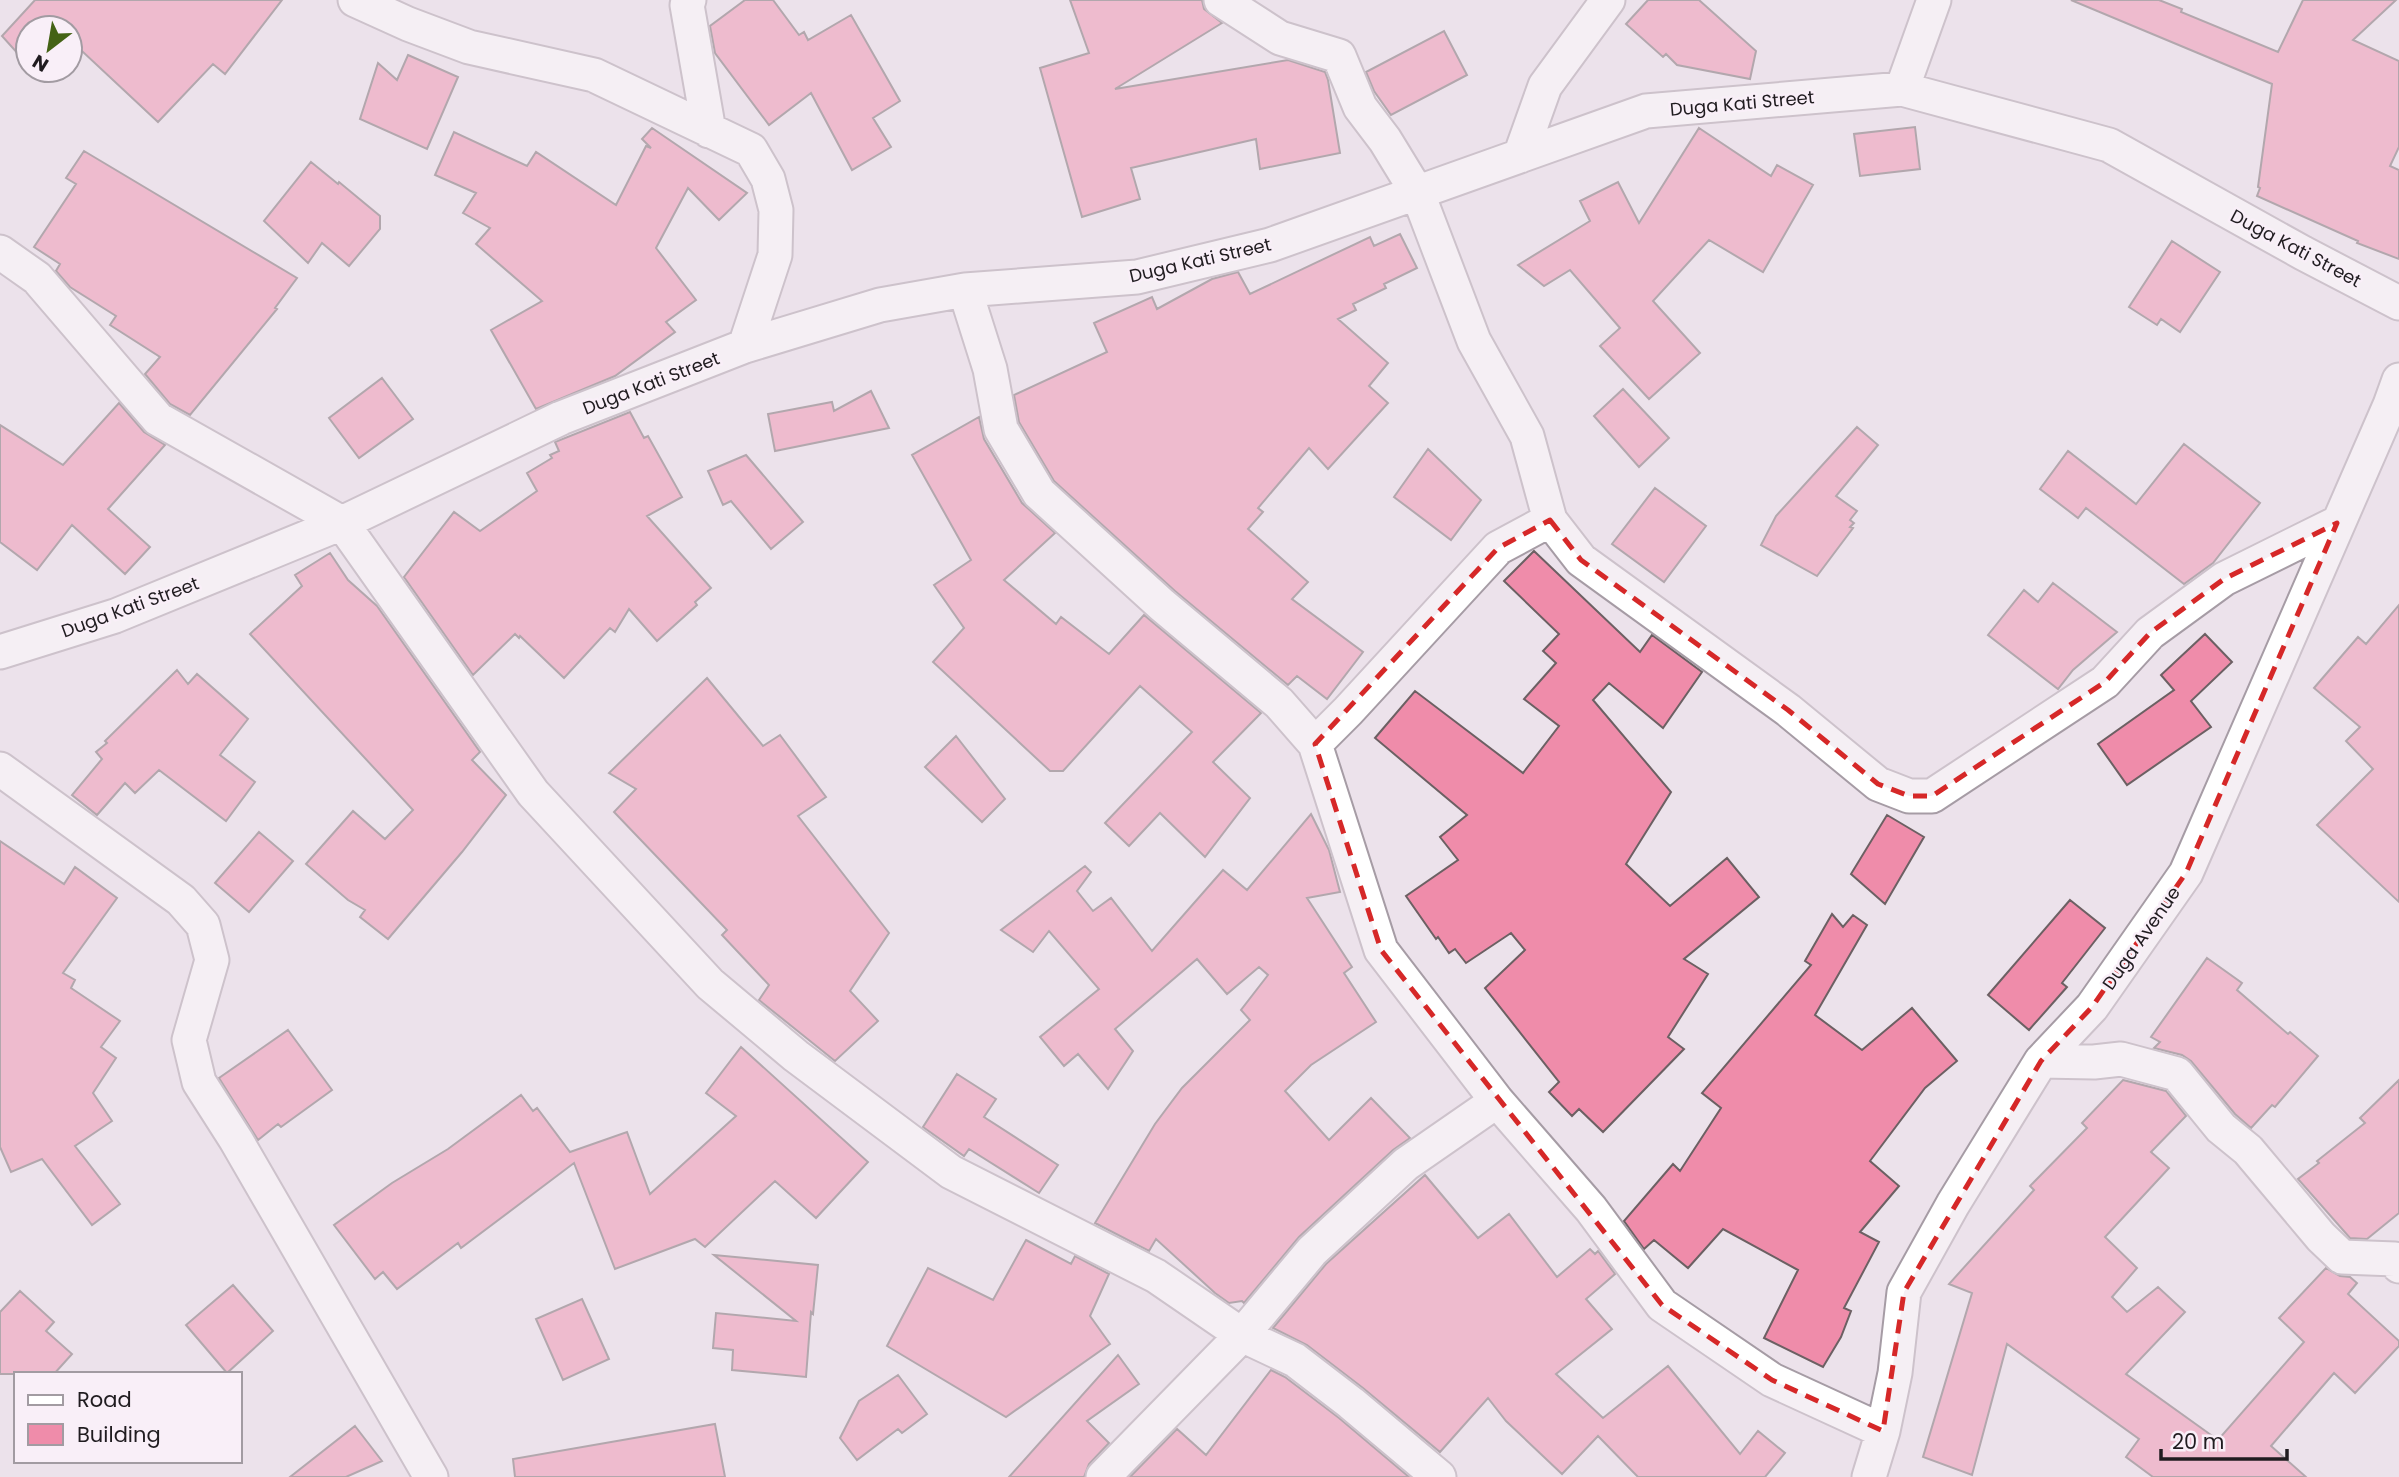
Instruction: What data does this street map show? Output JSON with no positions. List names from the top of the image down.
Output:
{
  "streets": {
    "street": ["Duga Kati Street", "Duga Avenue"]
  },
  "legend": ["Road", "Building"],
  "scale_bar": "20 m",
  "north": "bottom left"
}
